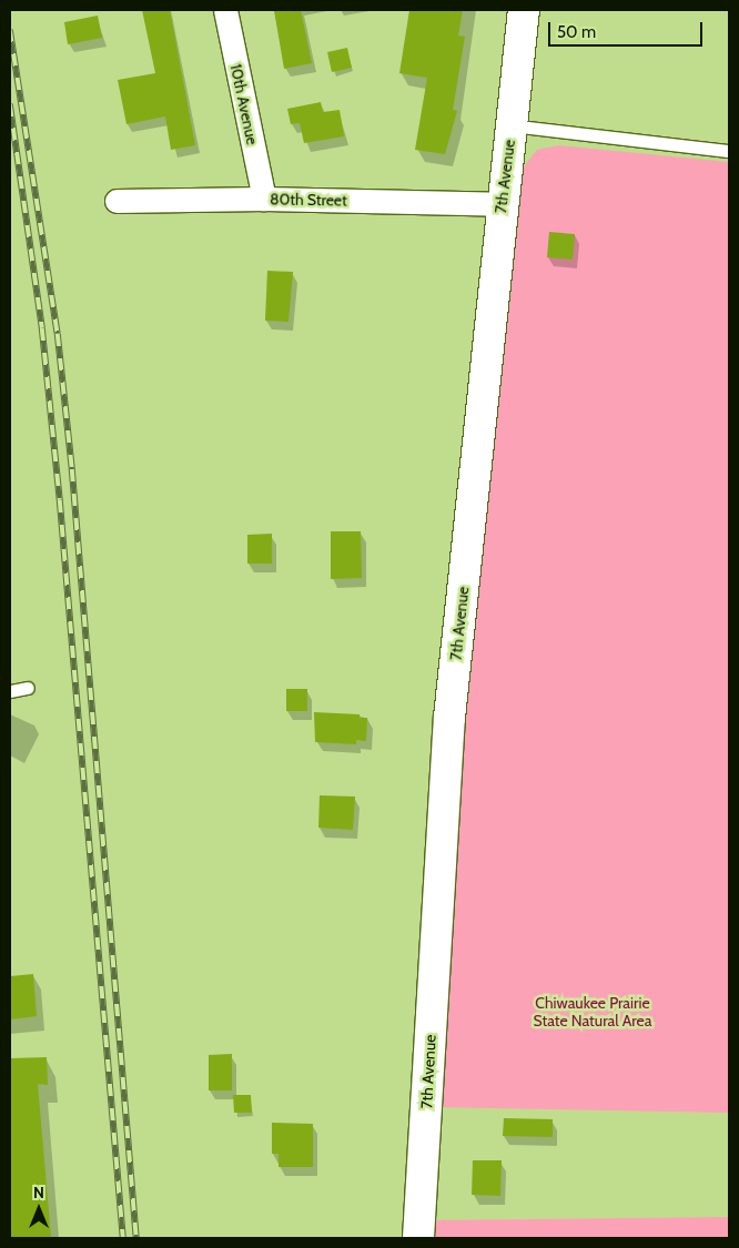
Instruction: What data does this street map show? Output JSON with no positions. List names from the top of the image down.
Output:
{
  "streets": {
    "street": ["10th Avenue", "7th Avenue", "80th Street"]
  },
  "crossings": [
    ["10th Avenue", "80th Street"],
    ["7th Avenue", "80th Street"]
  ],
  "parks": ["Chiwaukee Prairie State Natural Area"],
  "scale_bar": "50 m",
  "north": "top"
}
